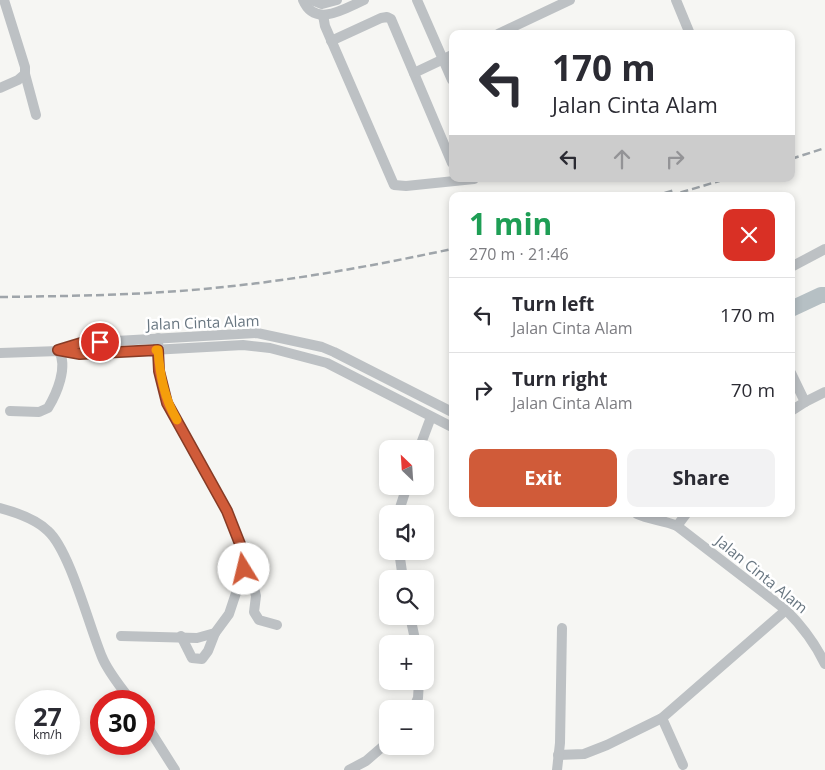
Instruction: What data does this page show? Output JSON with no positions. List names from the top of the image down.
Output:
{
  "streets": {
    "street": ["Jalan Cinta Alam"]
  },
  "north": "top left",
  "page": {
    "turn": ["170 m", "Jalan Cinta Alam"],
    "heading": ["1 min", "270 m · 21:46"],
    "list": [
      {
        "name": "Turn left",
        "note": "Jalan Cinta Alam",
        "value": "170 m"
      },
      {
        "name": "Turn right",
        "note": "Jalan Cinta Alam",
        "value": "70 m"
      }
    ],
    "buttons": ["Exit", "Share"],
    "map_buttons": ["+", "−"],
    "speed": "27 km/h",
    "limit": "30"
  }
}
